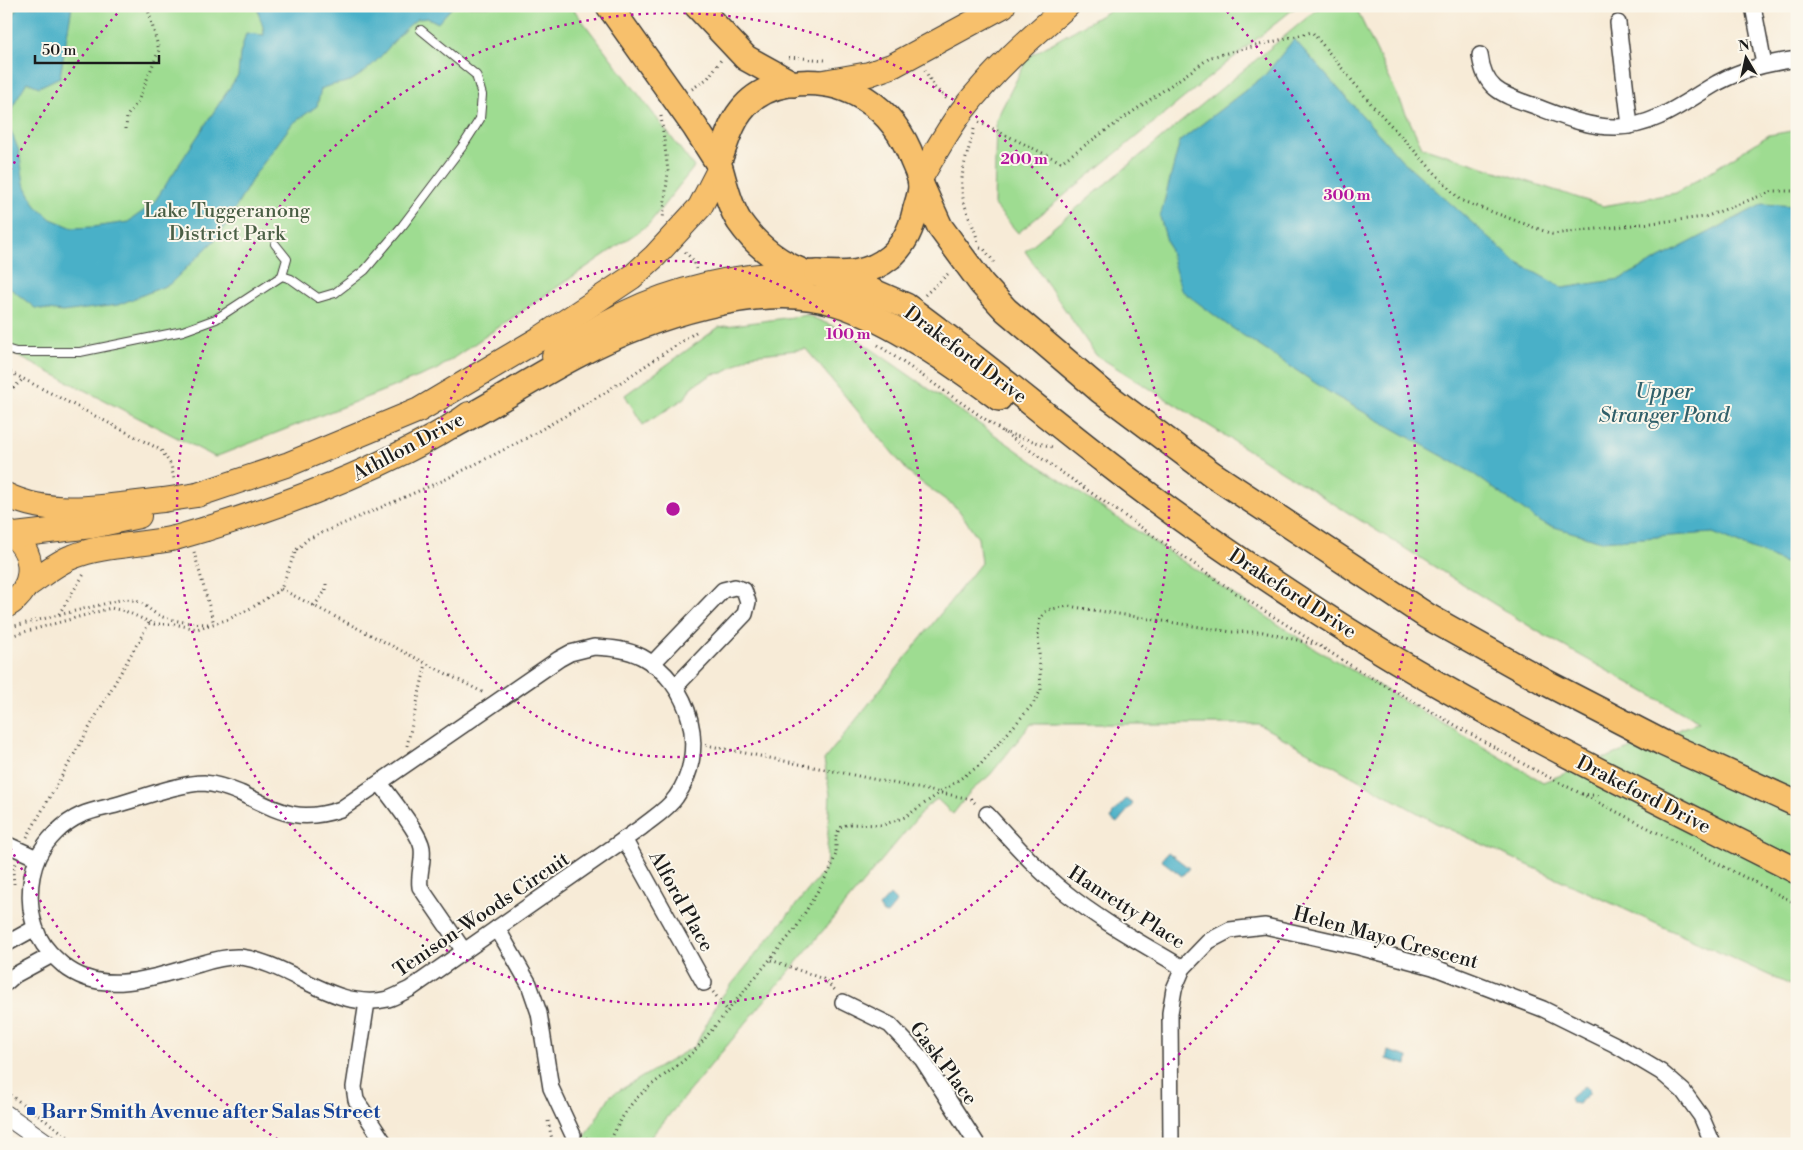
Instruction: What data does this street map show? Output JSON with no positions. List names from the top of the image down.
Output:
{
  "streets": {
    "highway": ["Drakeford Drive"],
    "main road": ["Athllon Drive"],
    "street": [
      "Alford Place",
      "Hanretty Place",
      "Tenison-Woods Circuit",
      "Helen Mayo Crescent",
      "Gask Place"
    ]
  },
  "crossings": [
    ["Drakeford Drive", "Athllon Drive"],
    ["Alford Place", "Tenison-Woods Circuit"],
    ["Hanretty Place", "Helen Mayo Crescent"]
  ],
  "water": ["Upper Stranger Pond"],
  "parks": ["Lake Tuggeranong District Park"],
  "places": {
    "transit": ["Barr Smith Avenue after Salas Street"]
  },
  "scale_bar": "50 m",
  "north": "top",
  "rings": ["200 m", "300 m", "100 m"]
}
